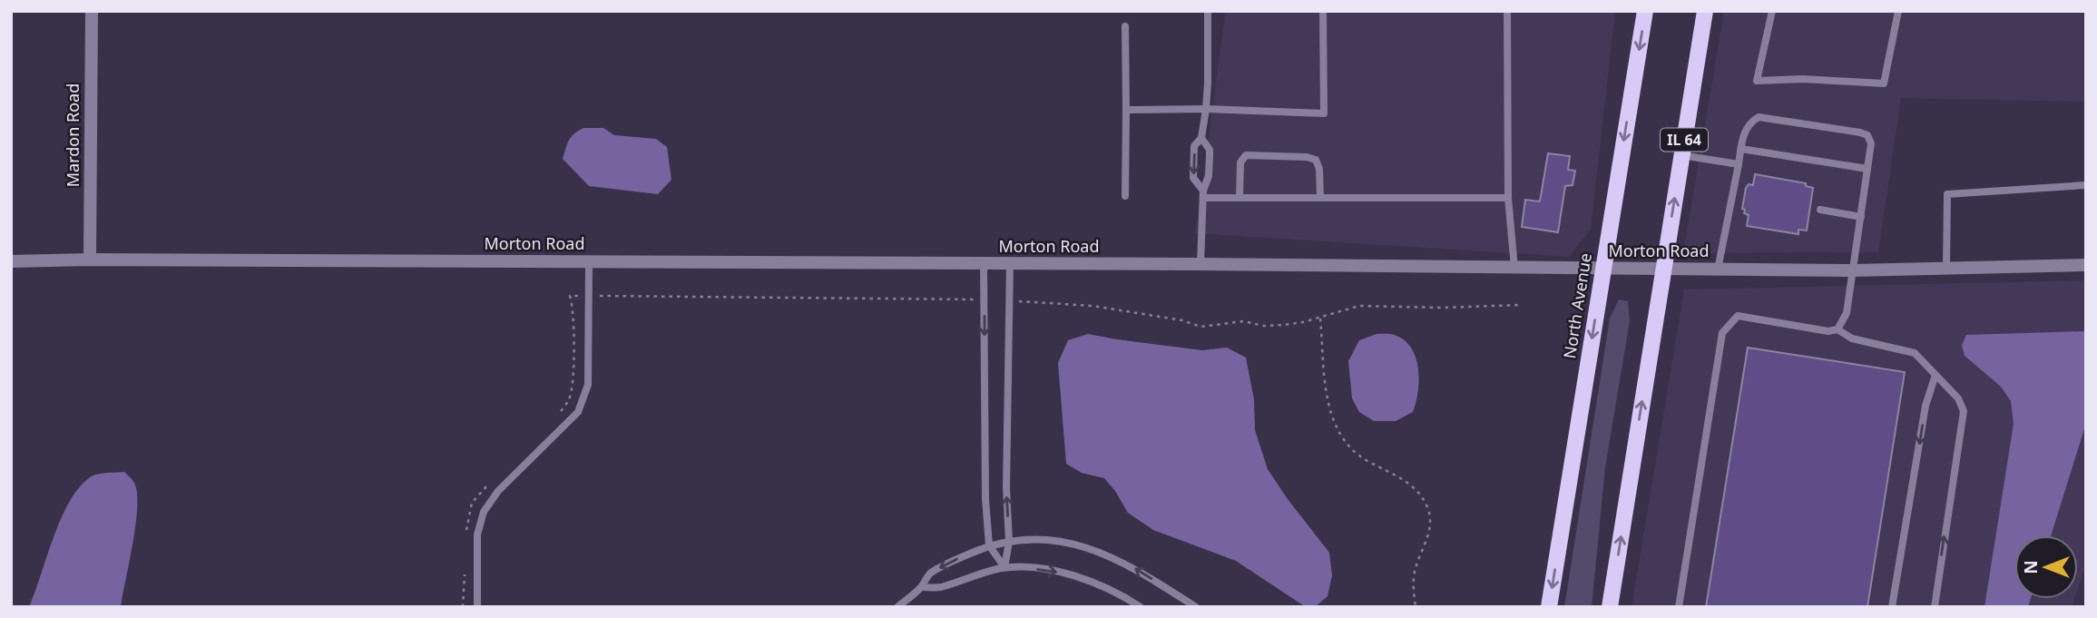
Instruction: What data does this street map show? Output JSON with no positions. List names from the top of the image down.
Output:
{
  "streets": {
    "main road": ["IL 64", "North Avenue"],
    "street": ["Mardon Road", "Morton Road"]
  },
  "crossings": [
    ["Mardon Road", "Morton Road"],
    ["IL 64", "Morton Road"],
    ["Morton Road", "North Avenue"]
  ],
  "north": "left"
}
